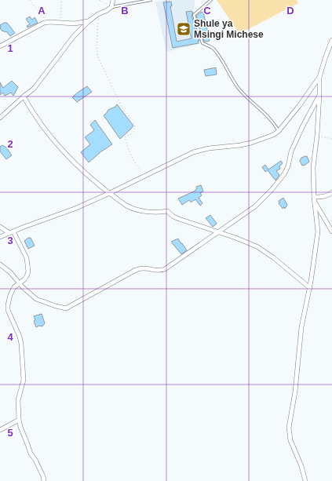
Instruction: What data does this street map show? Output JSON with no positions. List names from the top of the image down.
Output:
{
  "places": {
    "school or university": ["Shule ya Msingi Michese"]
  },
  "grid": {
    "columns": [
      "A",
      "B",
      "C",
      "D"
    ],
    "rows": [
      "1",
      "2",
      "3",
      "4",
      "5"
    ]
  }
}
